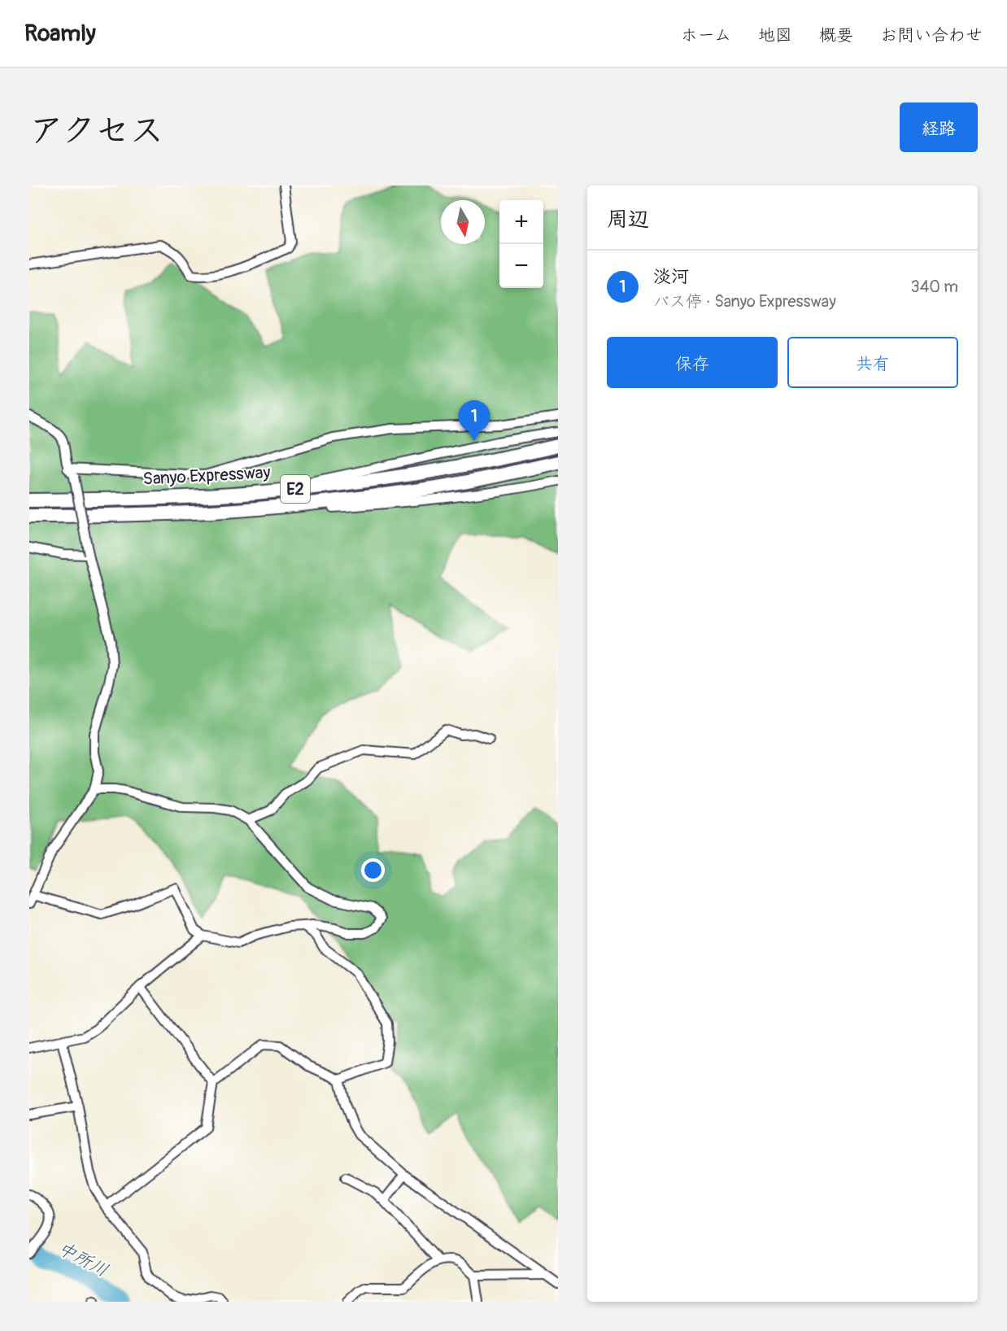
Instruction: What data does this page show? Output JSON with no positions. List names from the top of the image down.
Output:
{
  "streets": {
    "highway": ["Sanyo Expressway", "E2"]
  },
  "water": ["中所川"],
  "north": "bottom",
  "page": {
    "header": "Roamly",
    "nav": [
      "ホーム",
      "地図",
      "概要",
      "お問い合わせ"
    ],
    "title": "アクセス",
    "buttons": [
      "経路",
      ["保存", "共有"]
    ],
    "heading": "周辺",
    "map_buttons": ["+", "−"],
    "list": [
      {
        "mark": "1",
        "name": "淡河",
        "note": "バス停 · Sanyo Expressway",
        "value": "340 m"
      }
    ],
    "pins": "1"
  }
}
